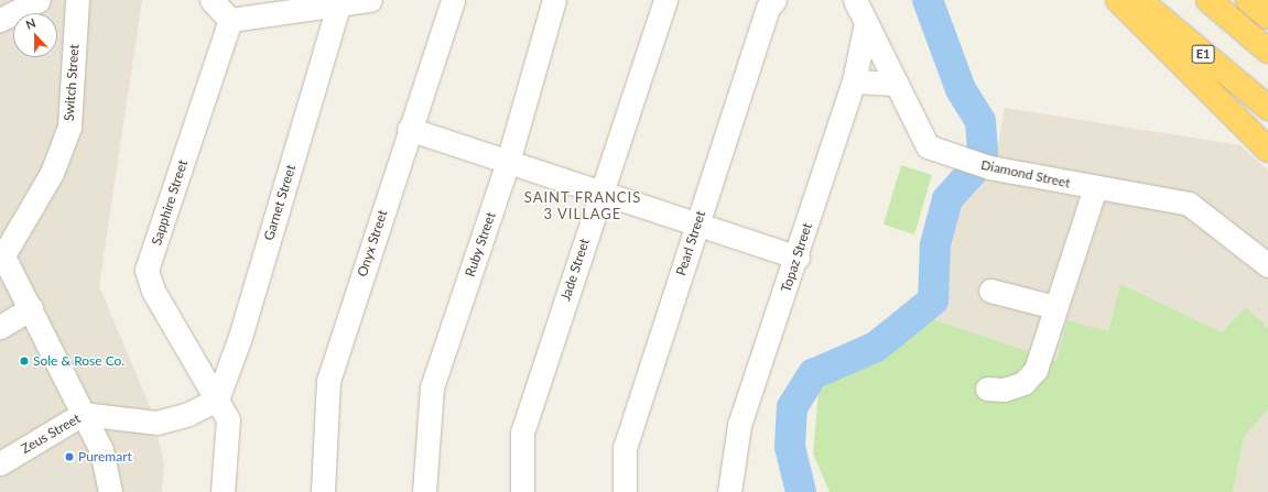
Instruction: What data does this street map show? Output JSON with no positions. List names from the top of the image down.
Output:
{
  "streets": {
    "highway": ["E1"],
    "street": [
      "Switch Street",
      "Diamond Street",
      "Sapphire Street",
      "Garnet Street",
      "Onyx Street",
      "Pearl Street",
      "Ruby Street",
      "Topaz Street",
      "Jade Street",
      "Zeus Street"
    ]
  },
  "crossings": [
    ["Diamond Street", "Topaz Street"],
    ["Sapphire Street", "Garnet Street"],
    ["Sapphire Street", "Zeus Street"],
    ["Garnet Street", "Zeus Street"]
  ],
  "districts": ["SAINT FRANCIS 3 VILLAGE"],
  "places": ["Sole & Rose Co.", "Puremart"],
  "north": "top"
}
